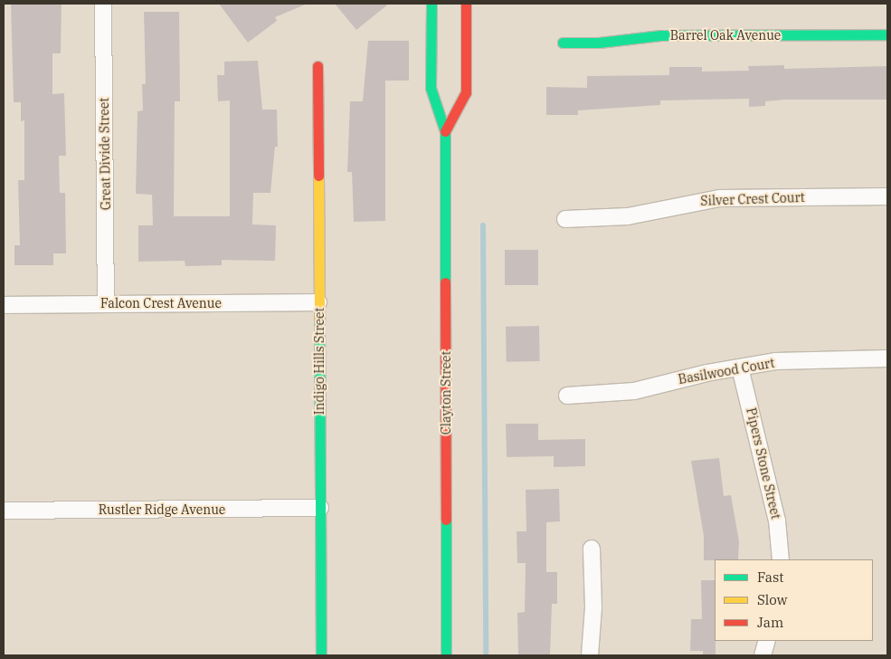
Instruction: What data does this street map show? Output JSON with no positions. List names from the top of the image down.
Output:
{
  "streets": {
    "street": [
      "Barrel Oak Avenue",
      "Great Divide Street",
      "Silver Crest Court",
      "Falcon Crest Avenue",
      "Indigo Hills Street",
      "Basilwood Court",
      "Clayton Street",
      "Pipers Stone Street",
      "Rustler Ridge Avenue"
    ]
  },
  "crossings": [
    ["Great Divide Street", "Falcon Crest Avenue"],
    ["Falcon Crest Avenue", "Indigo Hills Street"],
    ["Indigo Hills Street", "Rustler Ridge Avenue"],
    ["Basilwood Court", "Pipers Stone Street"]
  ],
  "legend": ["Fast", "Slow", "Jam"]
}
